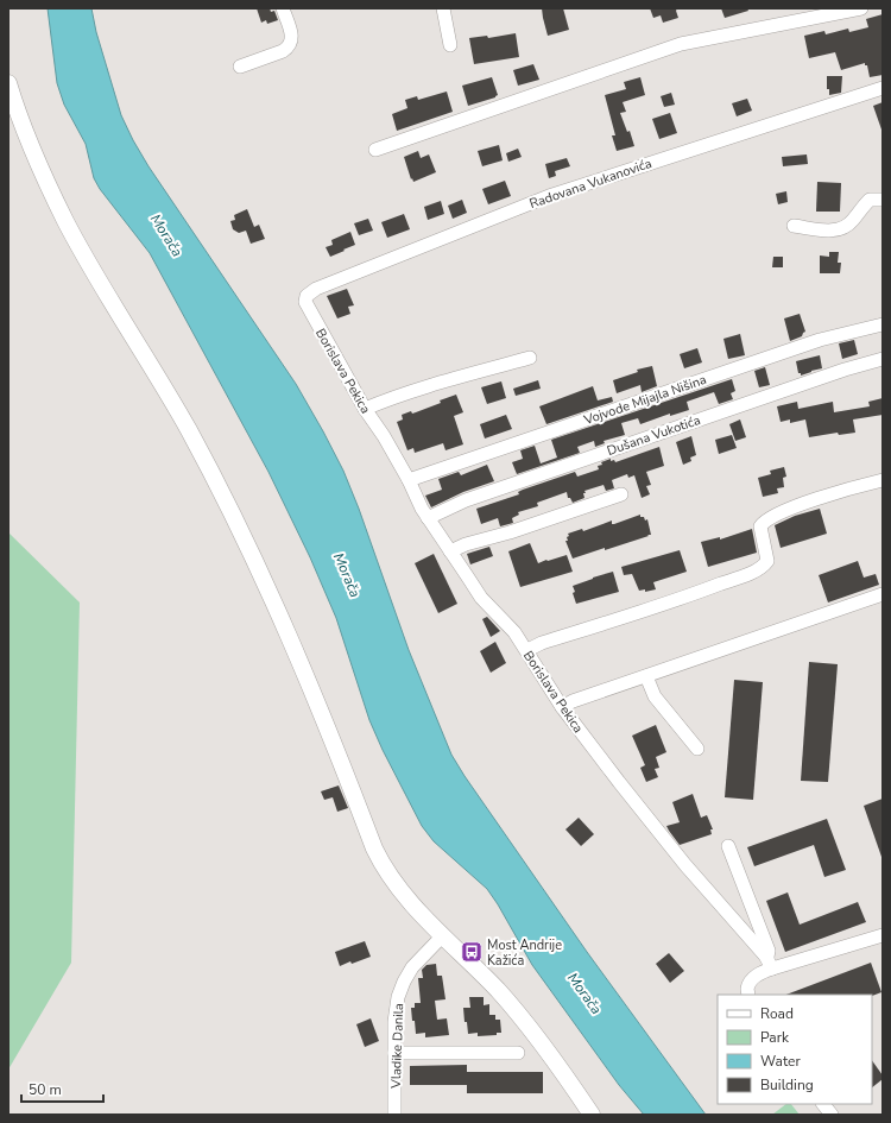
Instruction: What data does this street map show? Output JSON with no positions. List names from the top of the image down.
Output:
{
  "streets": {
    "street": [
      "Radovana Vukanovića",
      "Borislava Pekica",
      "Vojvode Mijajla Nišina",
      "Dušana Vukotića",
      "Vladike Danila"
    ]
  },
  "crossings": [
    ["Radovana Vukanovića", "Borislava Pekica"],
    ["Borislava Pekica", "Vojvode Mijajla Nišina"],
    ["Borislava Pekica", "Dušana Vukotića"]
  ],
  "water": ["Morača"],
  "places": {
    "bus stop": ["Most Andrije Kažića"]
  },
  "legend": [
    "Road",
    "Park",
    "Water",
    "Building"
  ],
  "scale_bar": "50 m"
}
